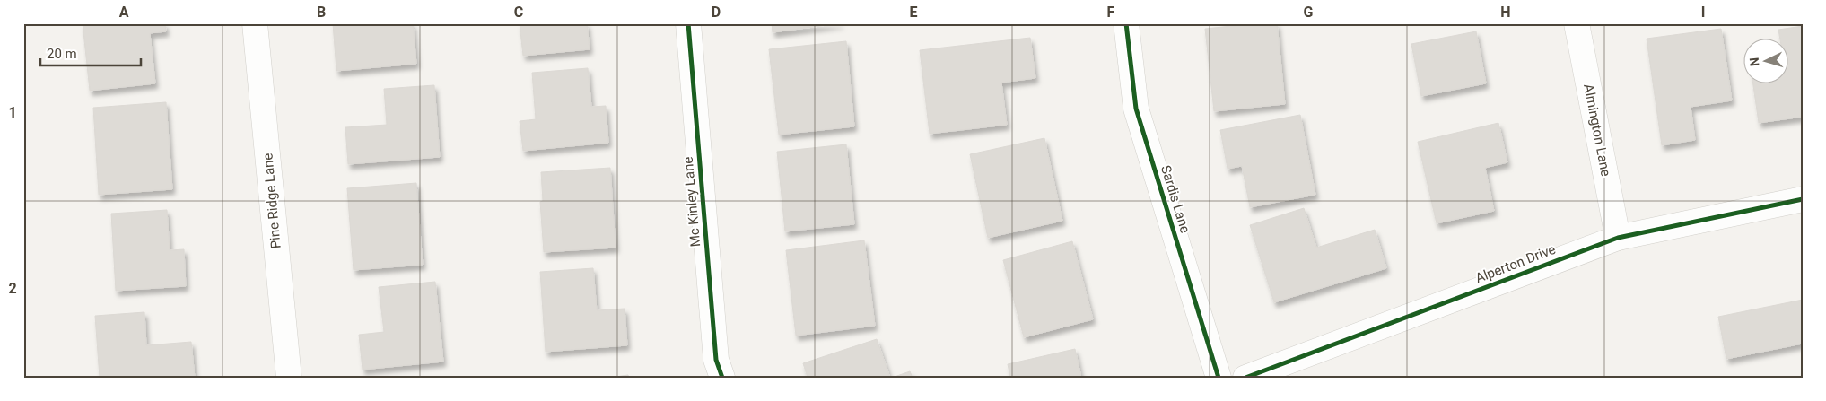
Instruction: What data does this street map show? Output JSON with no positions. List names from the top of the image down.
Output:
{
  "streets": {
    "street": [
      "Almington Lane",
      "Sardis Lane",
      "Pine Ridge Lane",
      "Mc Kinley Lane",
      "Alperton Drive"
    ]
  },
  "crossings": [
    ["Almington Lane", "Alperton Drive"]
  ],
  "scale_bar": "20 m",
  "north": "left",
  "grid": {
    "columns": [
      "A",
      "B",
      "C",
      "D",
      "E",
      "F",
      "G",
      "H",
      "I"
    ],
    "rows": ["1", "2"]
  }
}
